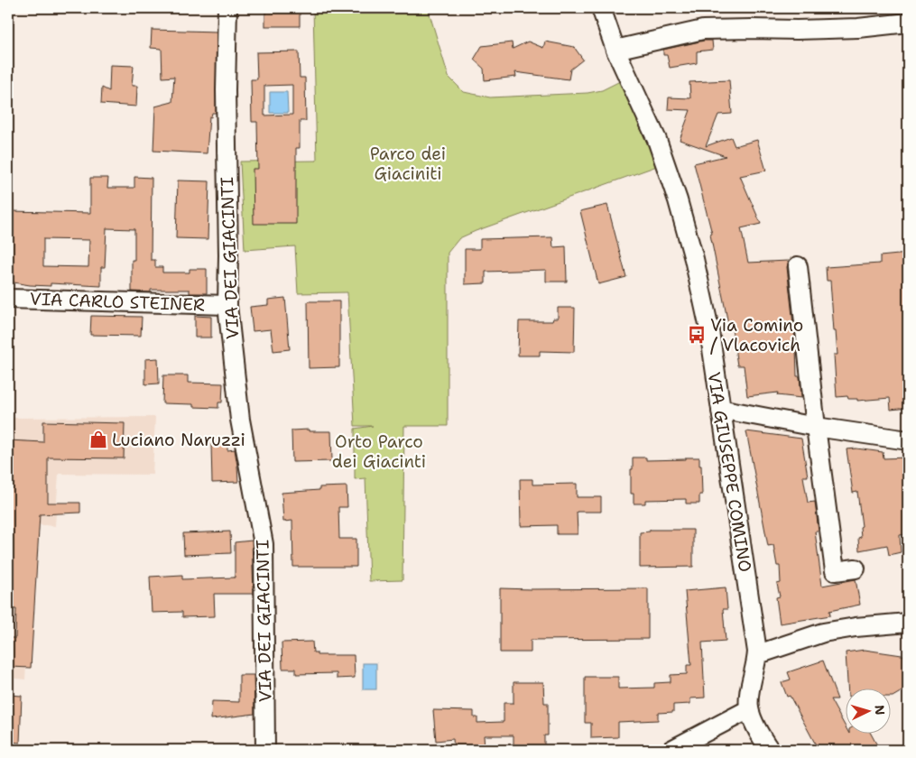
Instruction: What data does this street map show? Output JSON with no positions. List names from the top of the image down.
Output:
{
  "streets": {
    "street": ["VIA DEI GIACINTI", "VIA CARLO STEINER", "VIA GIUSEPPE COMINO"]
  },
  "crossings": [
    ["VIA DEI GIACINTI", "VIA CARLO STEINER"]
  ],
  "parks": ["Parco dei Giaciniti", "Orto Parco dei Giacinti"],
  "places": {
    "bus stop": ["Via Comino / Vlacovich"],
    "shop": ["Luciano Naruzzi"]
  },
  "north": "right"
}
